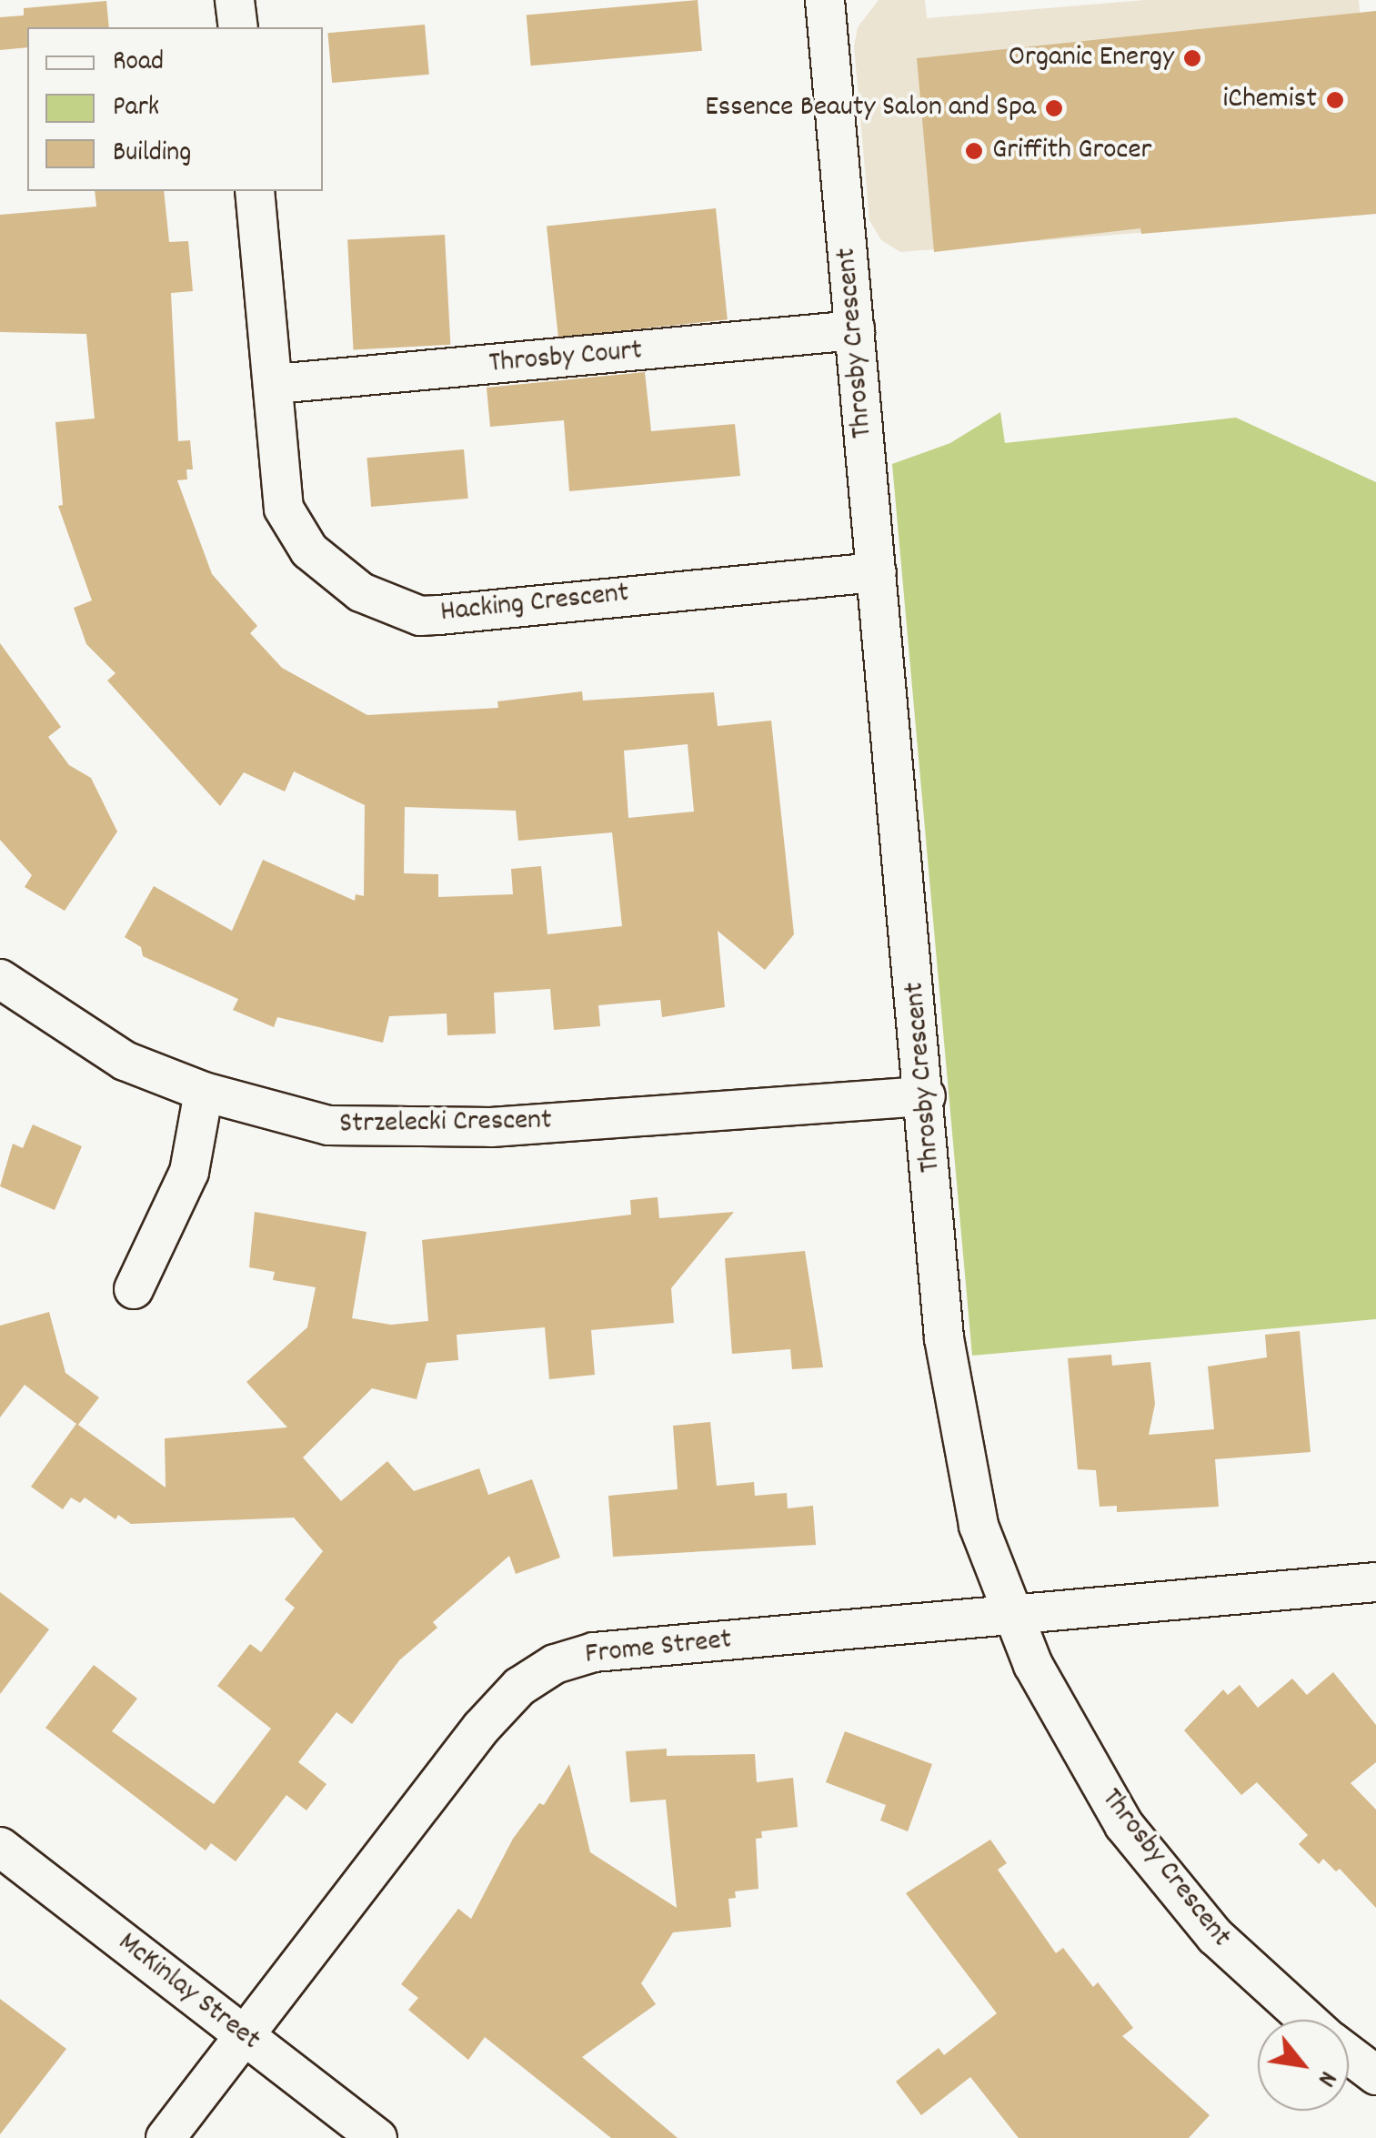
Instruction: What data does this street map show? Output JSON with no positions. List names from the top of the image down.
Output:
{
  "streets": {
    "street": [
      "Throsby Crescent",
      "Throsby Court",
      "Hacking Crescent",
      "Strzelecki Crescent",
      "Frome Street",
      "McKinlay Street"
    ]
  },
  "crossings": [
    ["Throsby Crescent", "Throsby Court"],
    ["Throsby Crescent", "Hacking Crescent"],
    ["Throsby Crescent", "Strzelecki Crescent"],
    ["Throsby Crescent", "Frome Street"],
    ["Throsby Court", "Hacking Crescent"],
    ["Frome Street", "McKinlay Street"]
  ],
  "places": [
    "Organic Energy",
    "iChemist",
    "Essence Beauty Salon and Spa",
    "Griffith Grocer"
  ],
  "legend": ["Road", "Park", "Building"],
  "north": "bottom right"
}
